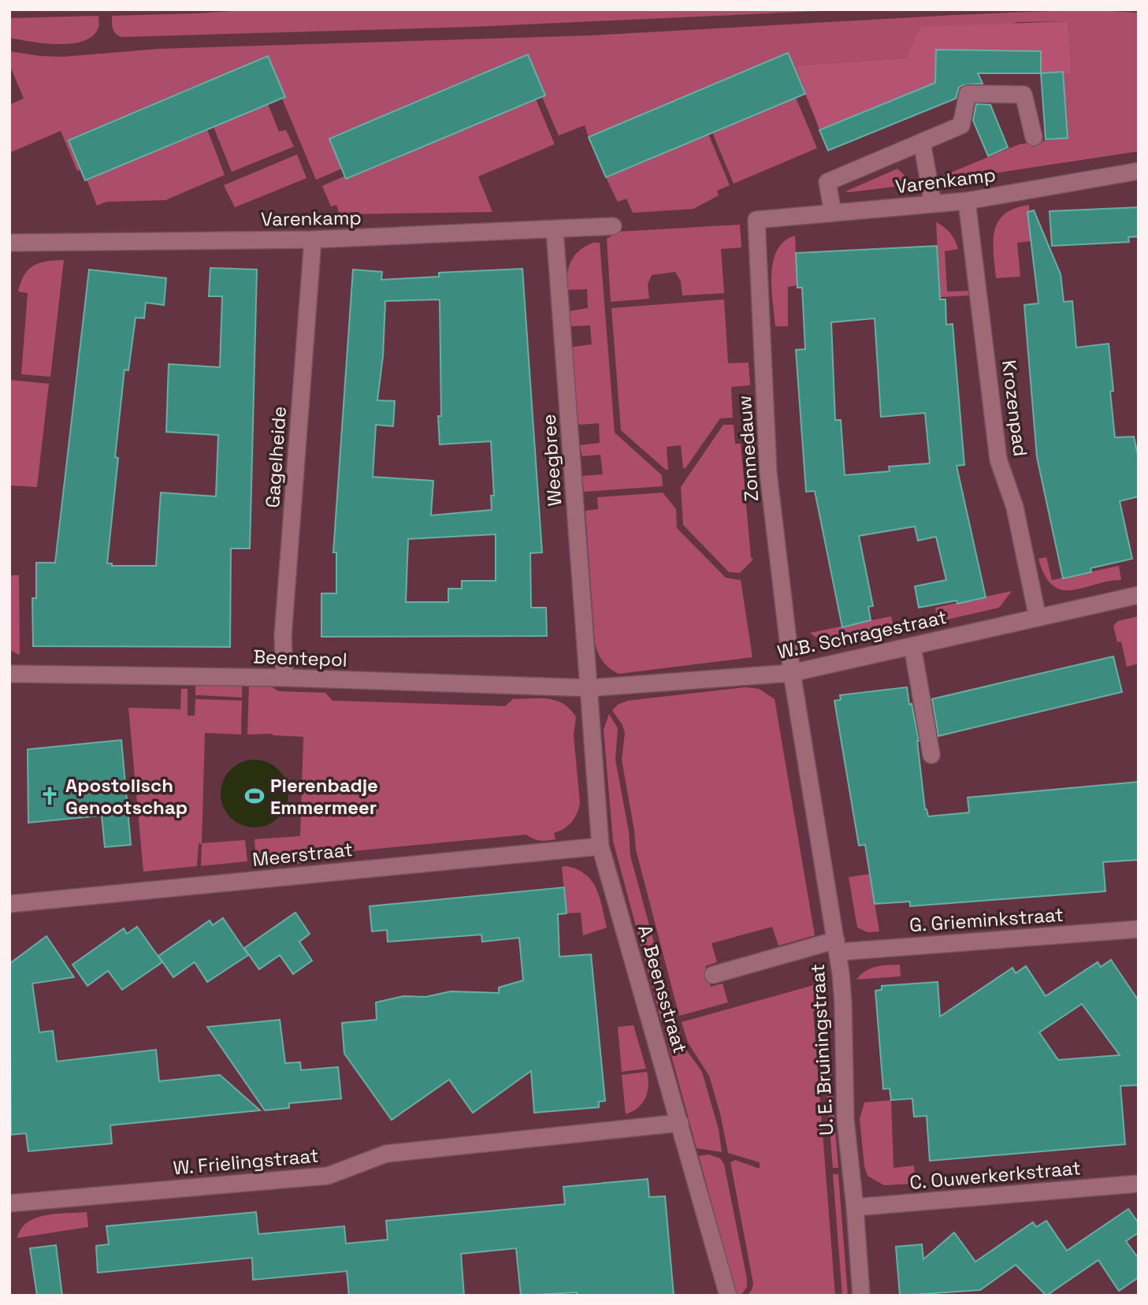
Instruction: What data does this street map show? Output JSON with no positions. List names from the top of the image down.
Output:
{
  "streets": {
    "street": [
      "Varenkamp",
      "Krozenpad",
      "Zonnedauw",
      "Gagelheide",
      "Weegbree",
      "W.B. Schragestraat",
      "Beentepol",
      "Meerstraat",
      "G. Grieminkstraat",
      "A. Beensstraat",
      "U. E. Bruiningstraat",
      "W. Frielingstraat",
      "C. Ouwerkerkstraat"
    ]
  },
  "crossings": [
    ["Varenkamp", "Krozenpad"],
    ["Varenkamp", "Zonnedauw"],
    ["Varenkamp", "Gagelheide"],
    ["Varenkamp", "Weegbree"],
    ["Krozenpad", "W.B. Schragestraat"],
    ["Zonnedauw", "W.B. Schragestraat"],
    ["Zonnedauw", "U. E. Bruiningstraat"],
    ["Gagelheide", "Beentepol"],
    ["Weegbree", "W.B. Schragestraat"],
    ["Weegbree", "Beentepol"],
    ["Weegbree", "A. Beensstraat"],
    ["W.B. Schragestraat", "Beentepol"],
    ["W.B. Schragestraat", "A. Beensstraat"],
    ["W.B. Schragestraat", "U. E. Bruiningstraat"],
    ["Beentepol", "A. Beensstraat"],
    ["Meerstraat", "A. Beensstraat"],
    ["G. Grieminkstraat", "U. E. Bruiningstraat"],
    ["A. Beensstraat", "W. Frielingstraat"],
    ["U. E. Bruiningstraat", "C. Ouwerkerkstraat"]
  ],
  "places": {
    "church": ["Apostolisch Genootschap"],
    "sports": ["Pierenbadje Emmermeer"]
  }
}
